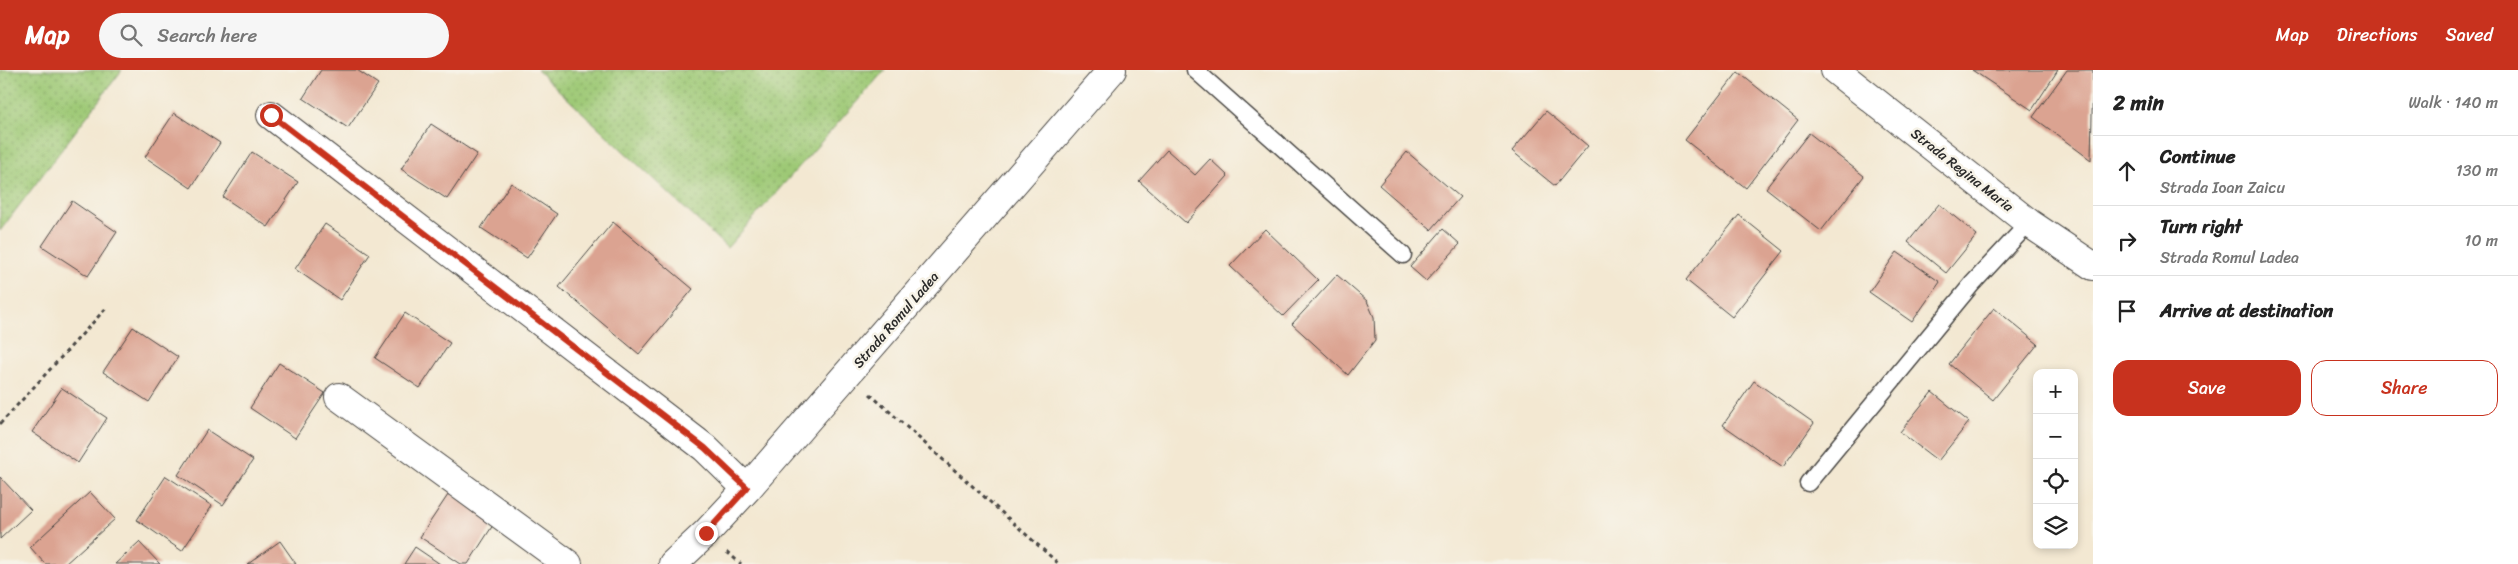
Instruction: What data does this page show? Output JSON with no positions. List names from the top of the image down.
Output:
{
  "streets": {
    "street": ["Strada Regina Maria", "Strada Romul Ladea"]
  },
  "page": {
    "header": "Map",
    "search": "Search here",
    "nav": ["Map", "Directions", "Saved"],
    "heading": ["2 min", "Walk · 140 m"],
    "list": [
      ["Continue", "Strada Ioan Zaicu", "130 m"],
      ["Turn right", "Strada Romul Ladea", "10 m"],
      "Arrive at destination"
    ],
    "buttons": ["Save", "Share"],
    "map_buttons": ["+", "−"]
  }
}
